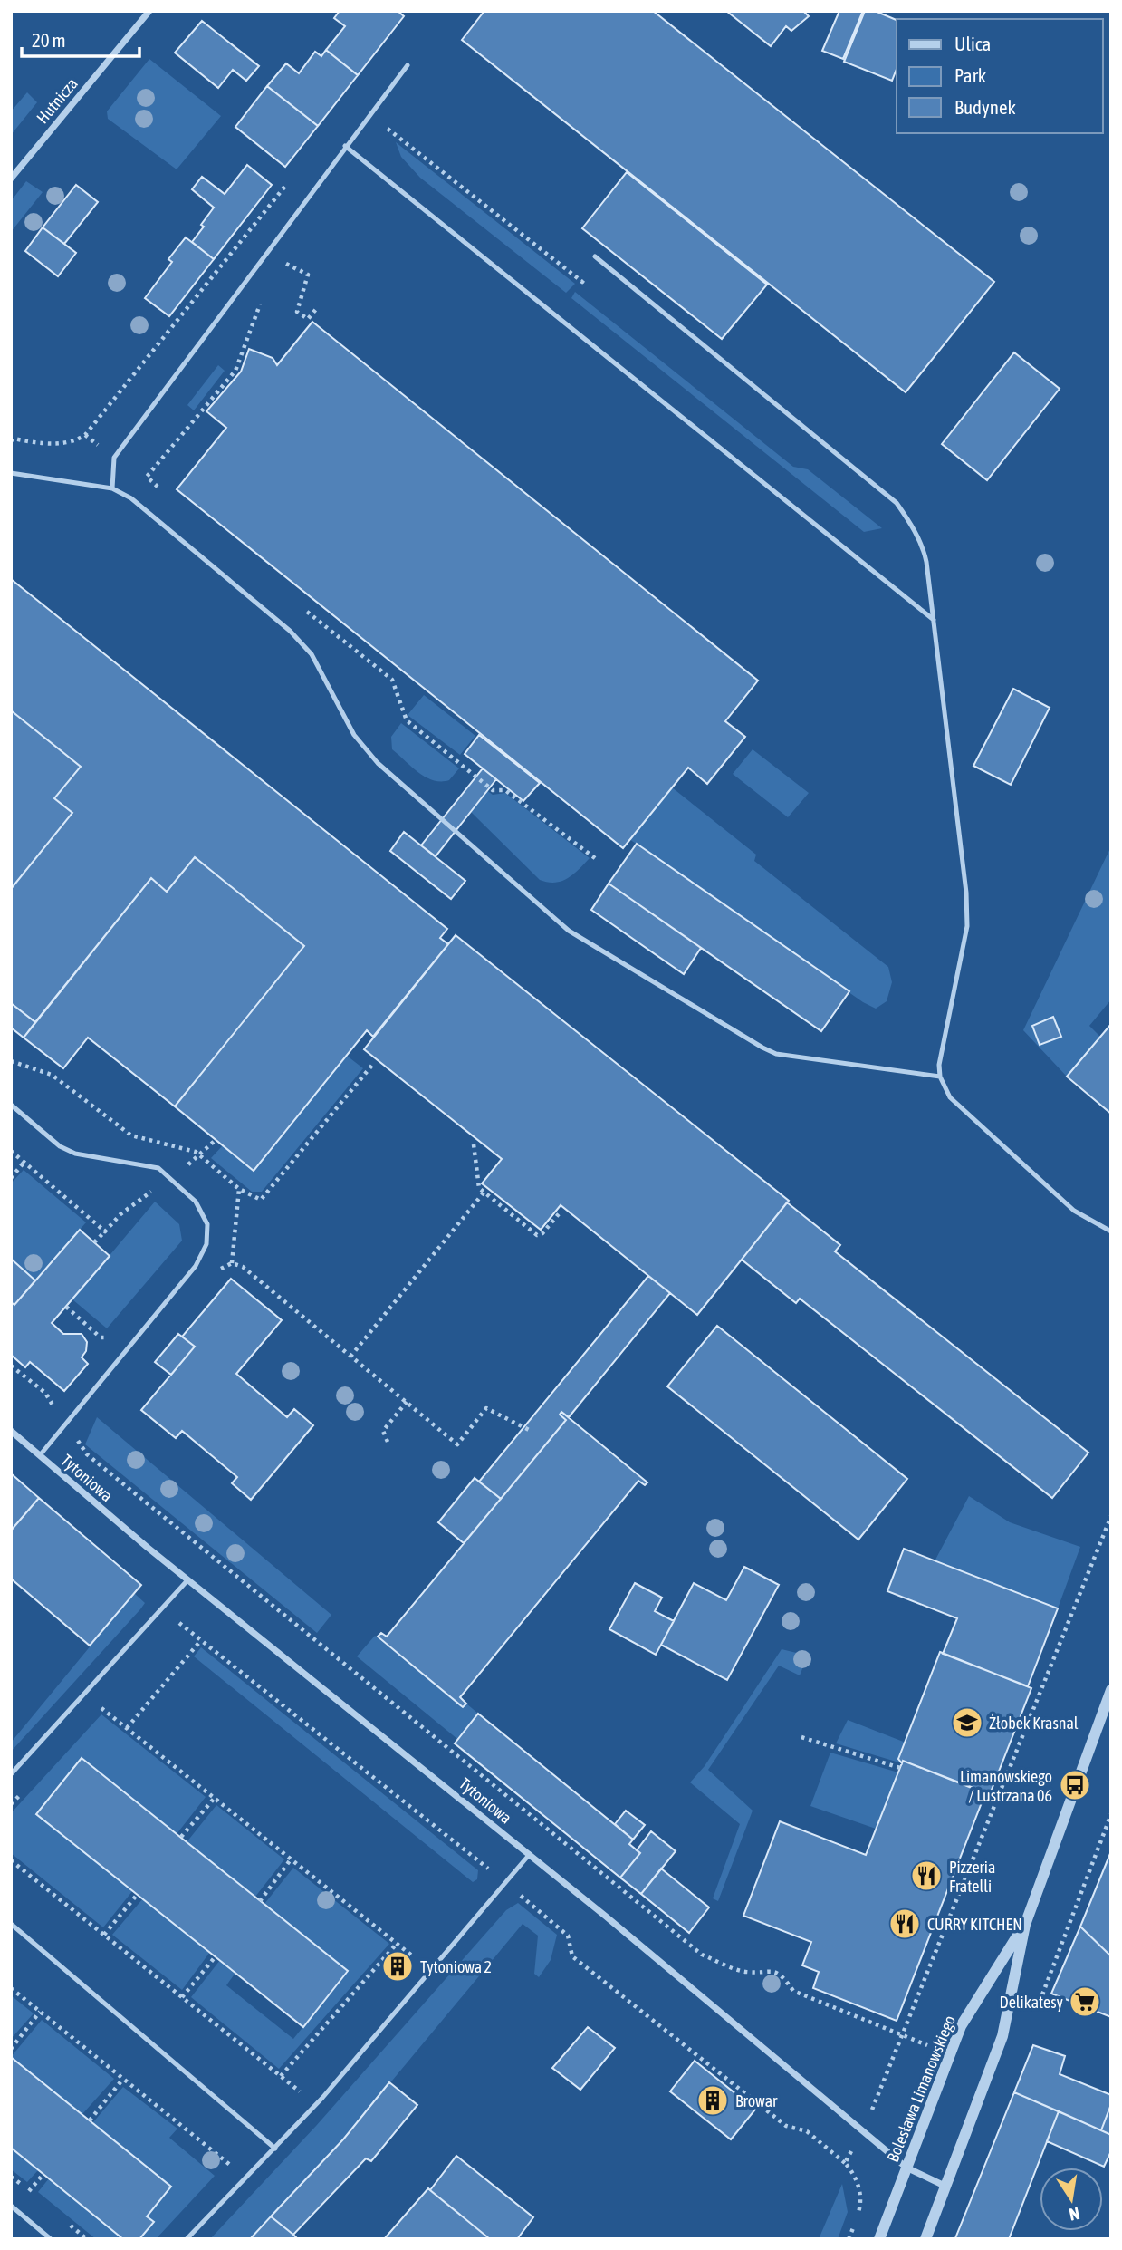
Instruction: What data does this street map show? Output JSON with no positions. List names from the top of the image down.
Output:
{
  "streets": {
    "street": ["Hutnicza", "Tytoniowa", "Bolesława Limanowskiego"]
  },
  "crossings": [
    ["Tytoniowa", "Bolesława Limanowskiego"]
  ],
  "places": {
    "school or university": ["Żłobek Krasnal"],
    "bus stop": ["Limanowskiego / Lustrzana 06"],
    "restaurant": ["Pizzeria Fratelli", "CURRY KITCHEN"],
    "building": ["Tytoniowa 2", "Browar"],
    "supermarket": ["Delikatesy"]
  },
  "legend": ["Ulica", "Park", "Budynek"],
  "scale_bar": "20 m",
  "north": "bottom"
}
